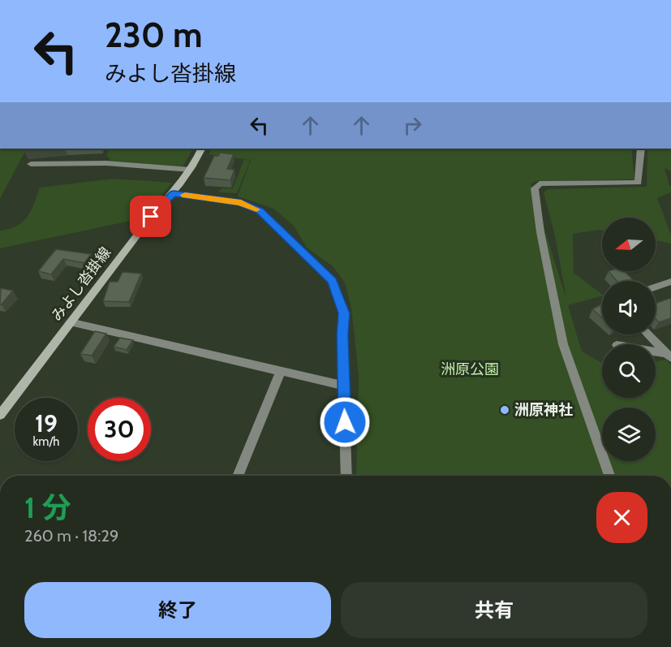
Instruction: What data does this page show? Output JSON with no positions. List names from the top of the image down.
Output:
{
  "streets": {
    "main road": ["みよし沓掛線"]
  },
  "parks": ["洲原公園"],
  "places": ["洲原神社"],
  "north": "left",
  "page": {
    "turn": ["230 m", "みよし沓掛線"],
    "speed": "19 km/h",
    "limit": "30",
    "heading": ["1 分", "260 m · 18:29"],
    "buttons": ["終了", "共有"]
  }
}
